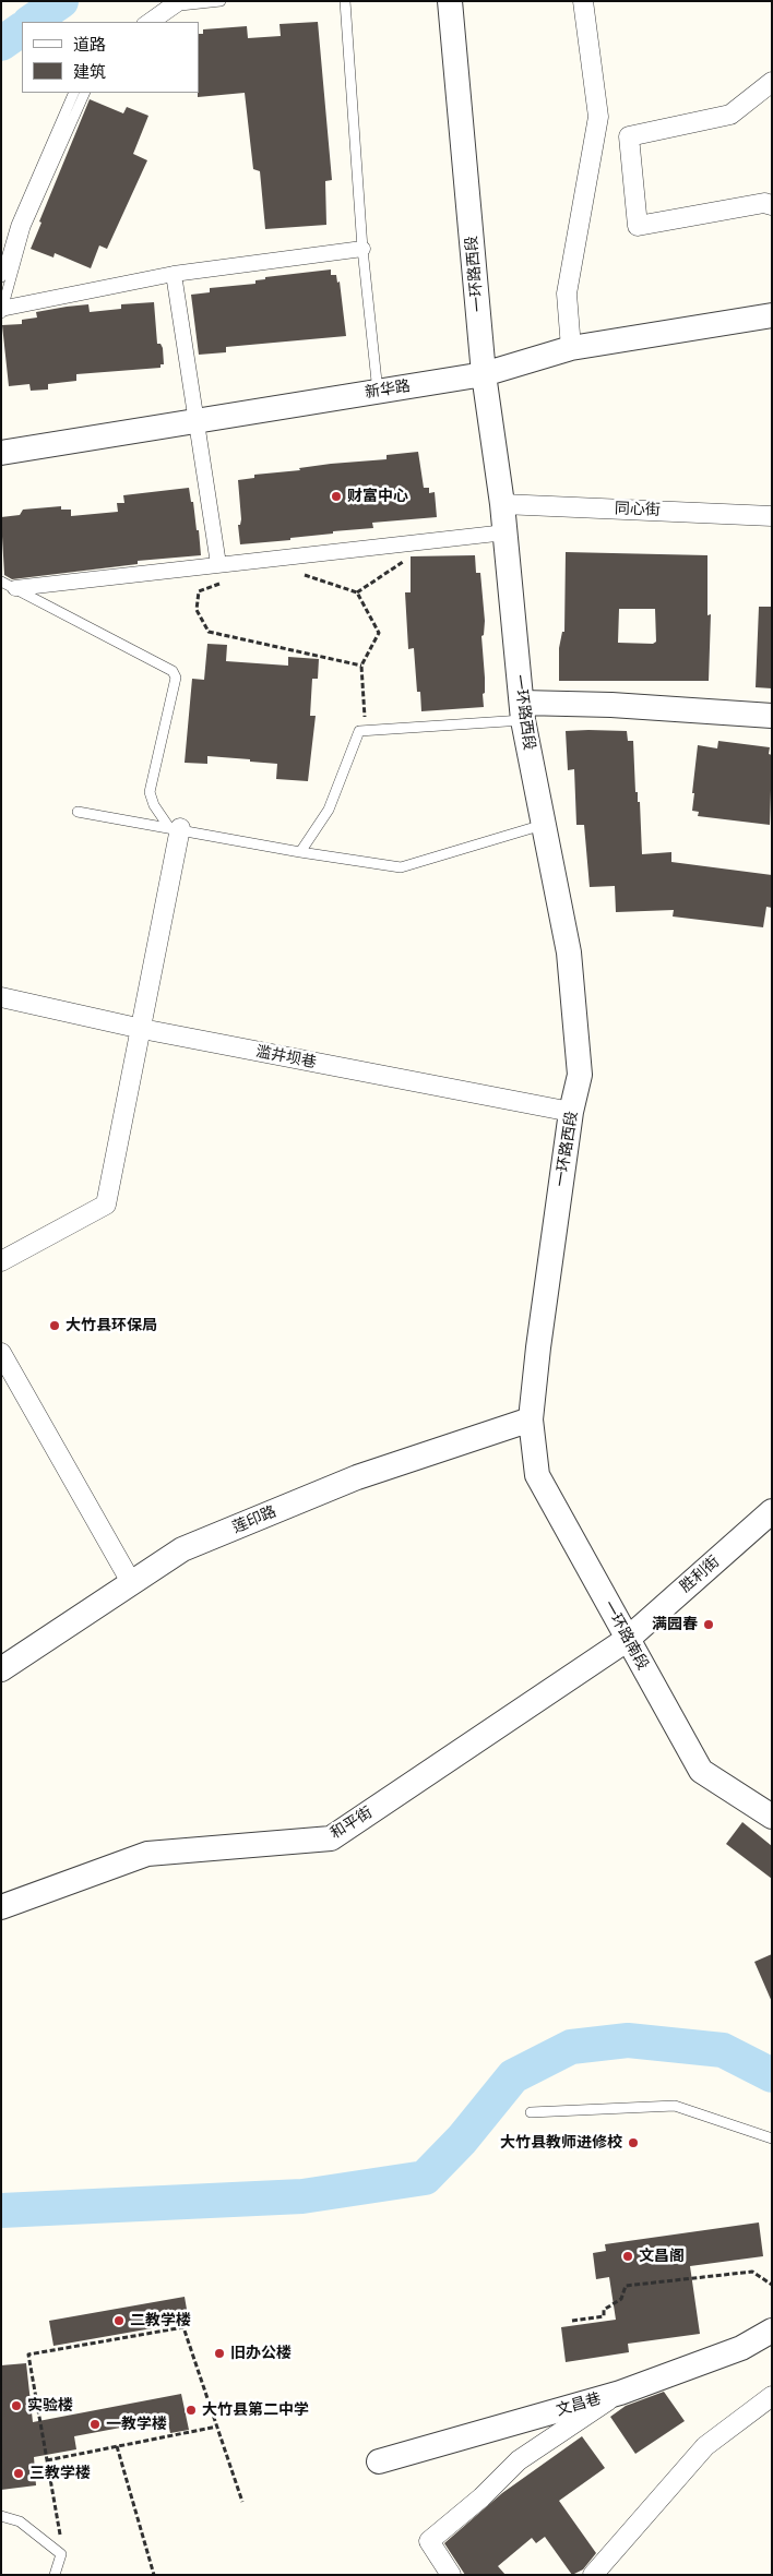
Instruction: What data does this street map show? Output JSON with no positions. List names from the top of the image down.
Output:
{
  "streets": {
    "street": [
      "一环路西段",
      "新华路",
      "同心街",
      "滥井坝巷",
      "莲印路",
      "胜利街",
      "一环路南段",
      "和平街",
      "文昌巷"
    ]
  },
  "crossings": [
    ["一环路西段", "新华路"],
    ["一环路西段", "同心街"],
    ["一环路西段", "滥井坝巷"],
    ["一环路西段", "莲印路"],
    ["一环路西段", "一环路南段"],
    ["莲印路", "一环路南段"],
    ["胜利街", "一环路南段"],
    ["胜利街", "和平街"],
    ["一环路南段", "和平街"]
  ],
  "places": [
    "财富中心",
    "大竹县环保局",
    "满园春",
    "大竹县教师进修校",
    "文昌阁",
    "二教学楼",
    "旧办公楼",
    "实验楼",
    "大竹县第二中学",
    "一教学楼",
    "三教学楼"
  ],
  "legend": ["道路", "建筑"]
}
